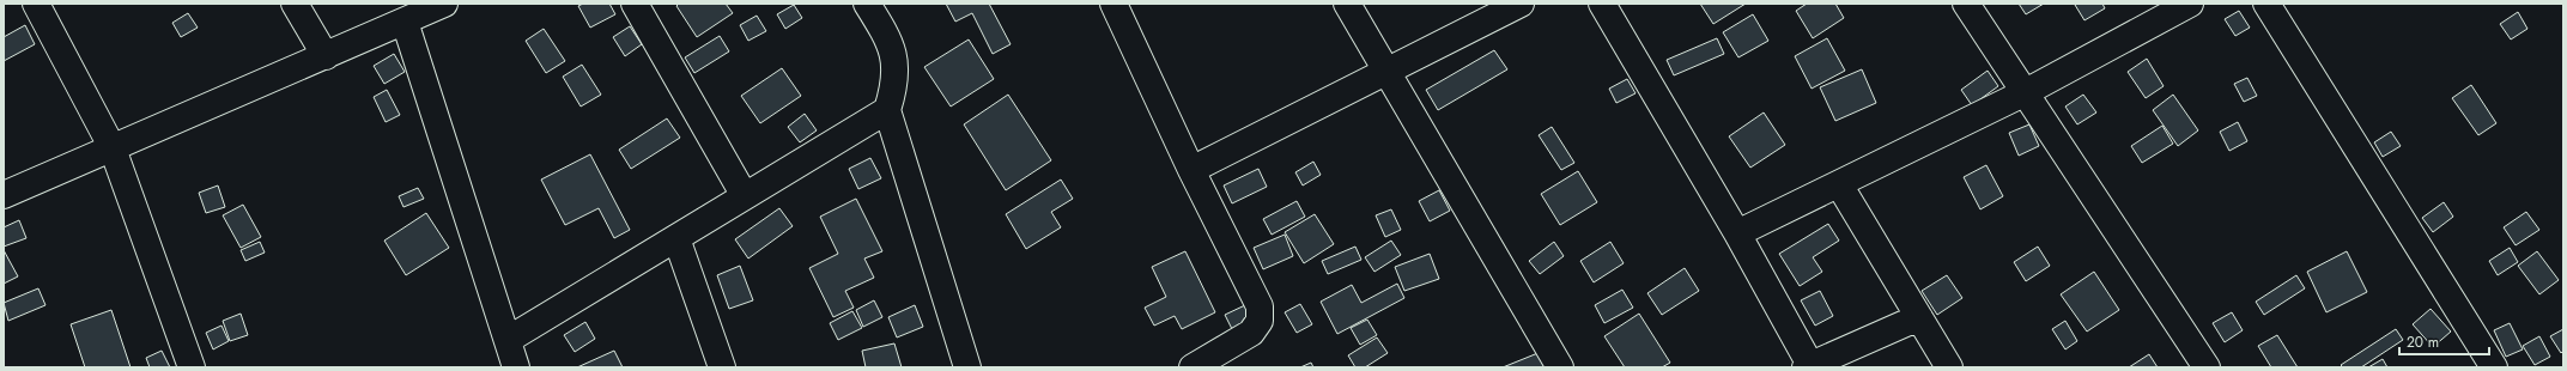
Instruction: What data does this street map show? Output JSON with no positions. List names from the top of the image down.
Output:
{
  "scale_bar": "20 m"
}
